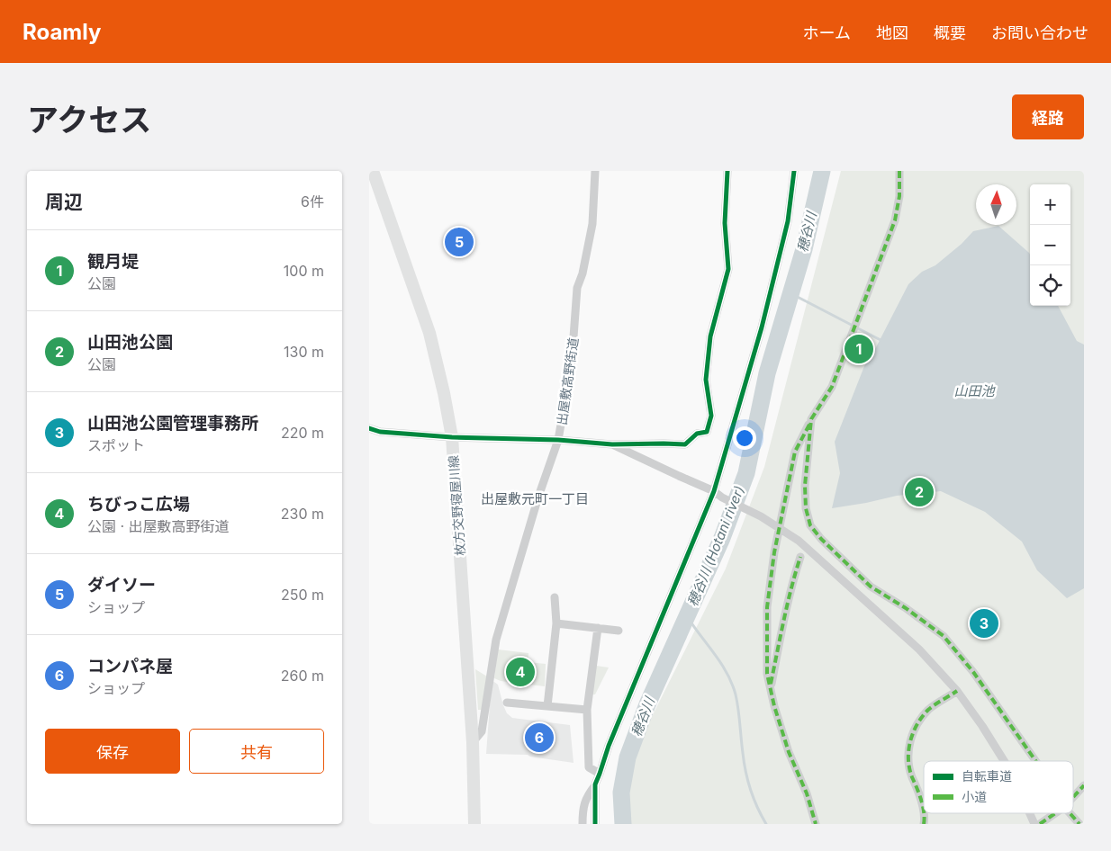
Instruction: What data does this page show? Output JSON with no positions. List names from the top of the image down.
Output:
{
  "streets": {
    "main road": ["枚方交野寝屋川線"],
    "street": ["出屋敷高野街道"]
  },
  "crossings": [
    ["出屋敷高野街道", "枚方交野寝屋川線"]
  ],
  "districts": ["出屋敷元町一丁目"],
  "water": ["穂谷川", "山田池", "穂谷川 (Hotani river)"],
  "legend": ["自転車道", "小道"],
  "north": "top",
  "page": {
    "header": "Roamly",
    "nav": [
      "ホーム",
      "地図",
      "概要",
      "お問い合わせ"
    ],
    "title": "アクセス",
    "buttons": [
      "経路",
      ["保存", "共有"]
    ],
    "heading": ["周辺", "6件"],
    "map_buttons": ["+", "−"],
    "pins": [
      "5",
      "1",
      "2",
      "3",
      "4",
      "6"
    ],
    "list": [
      {
        "mark": "1",
        "name": "観月堤",
        "note": "公園",
        "value": "100 m"
      },
      {
        "mark": "2",
        "name": "山田池公園",
        "note": "公園",
        "value": "130 m"
      },
      {
        "mark": "3",
        "name": "山田池公園管理事務所",
        "note": "スポット",
        "value": "220 m"
      },
      {
        "mark": "4",
        "name": "ちびっこ広場",
        "note": "公園 · 出屋敷高野街道",
        "value": "230 m"
      },
      {
        "mark": "5",
        "name": "ダイソー",
        "note": "ショップ",
        "value": "250 m"
      },
      {
        "mark": "6",
        "name": "コンパネ屋",
        "note": "ショップ",
        "value": "260 m"
      }
    ]
  }
}
